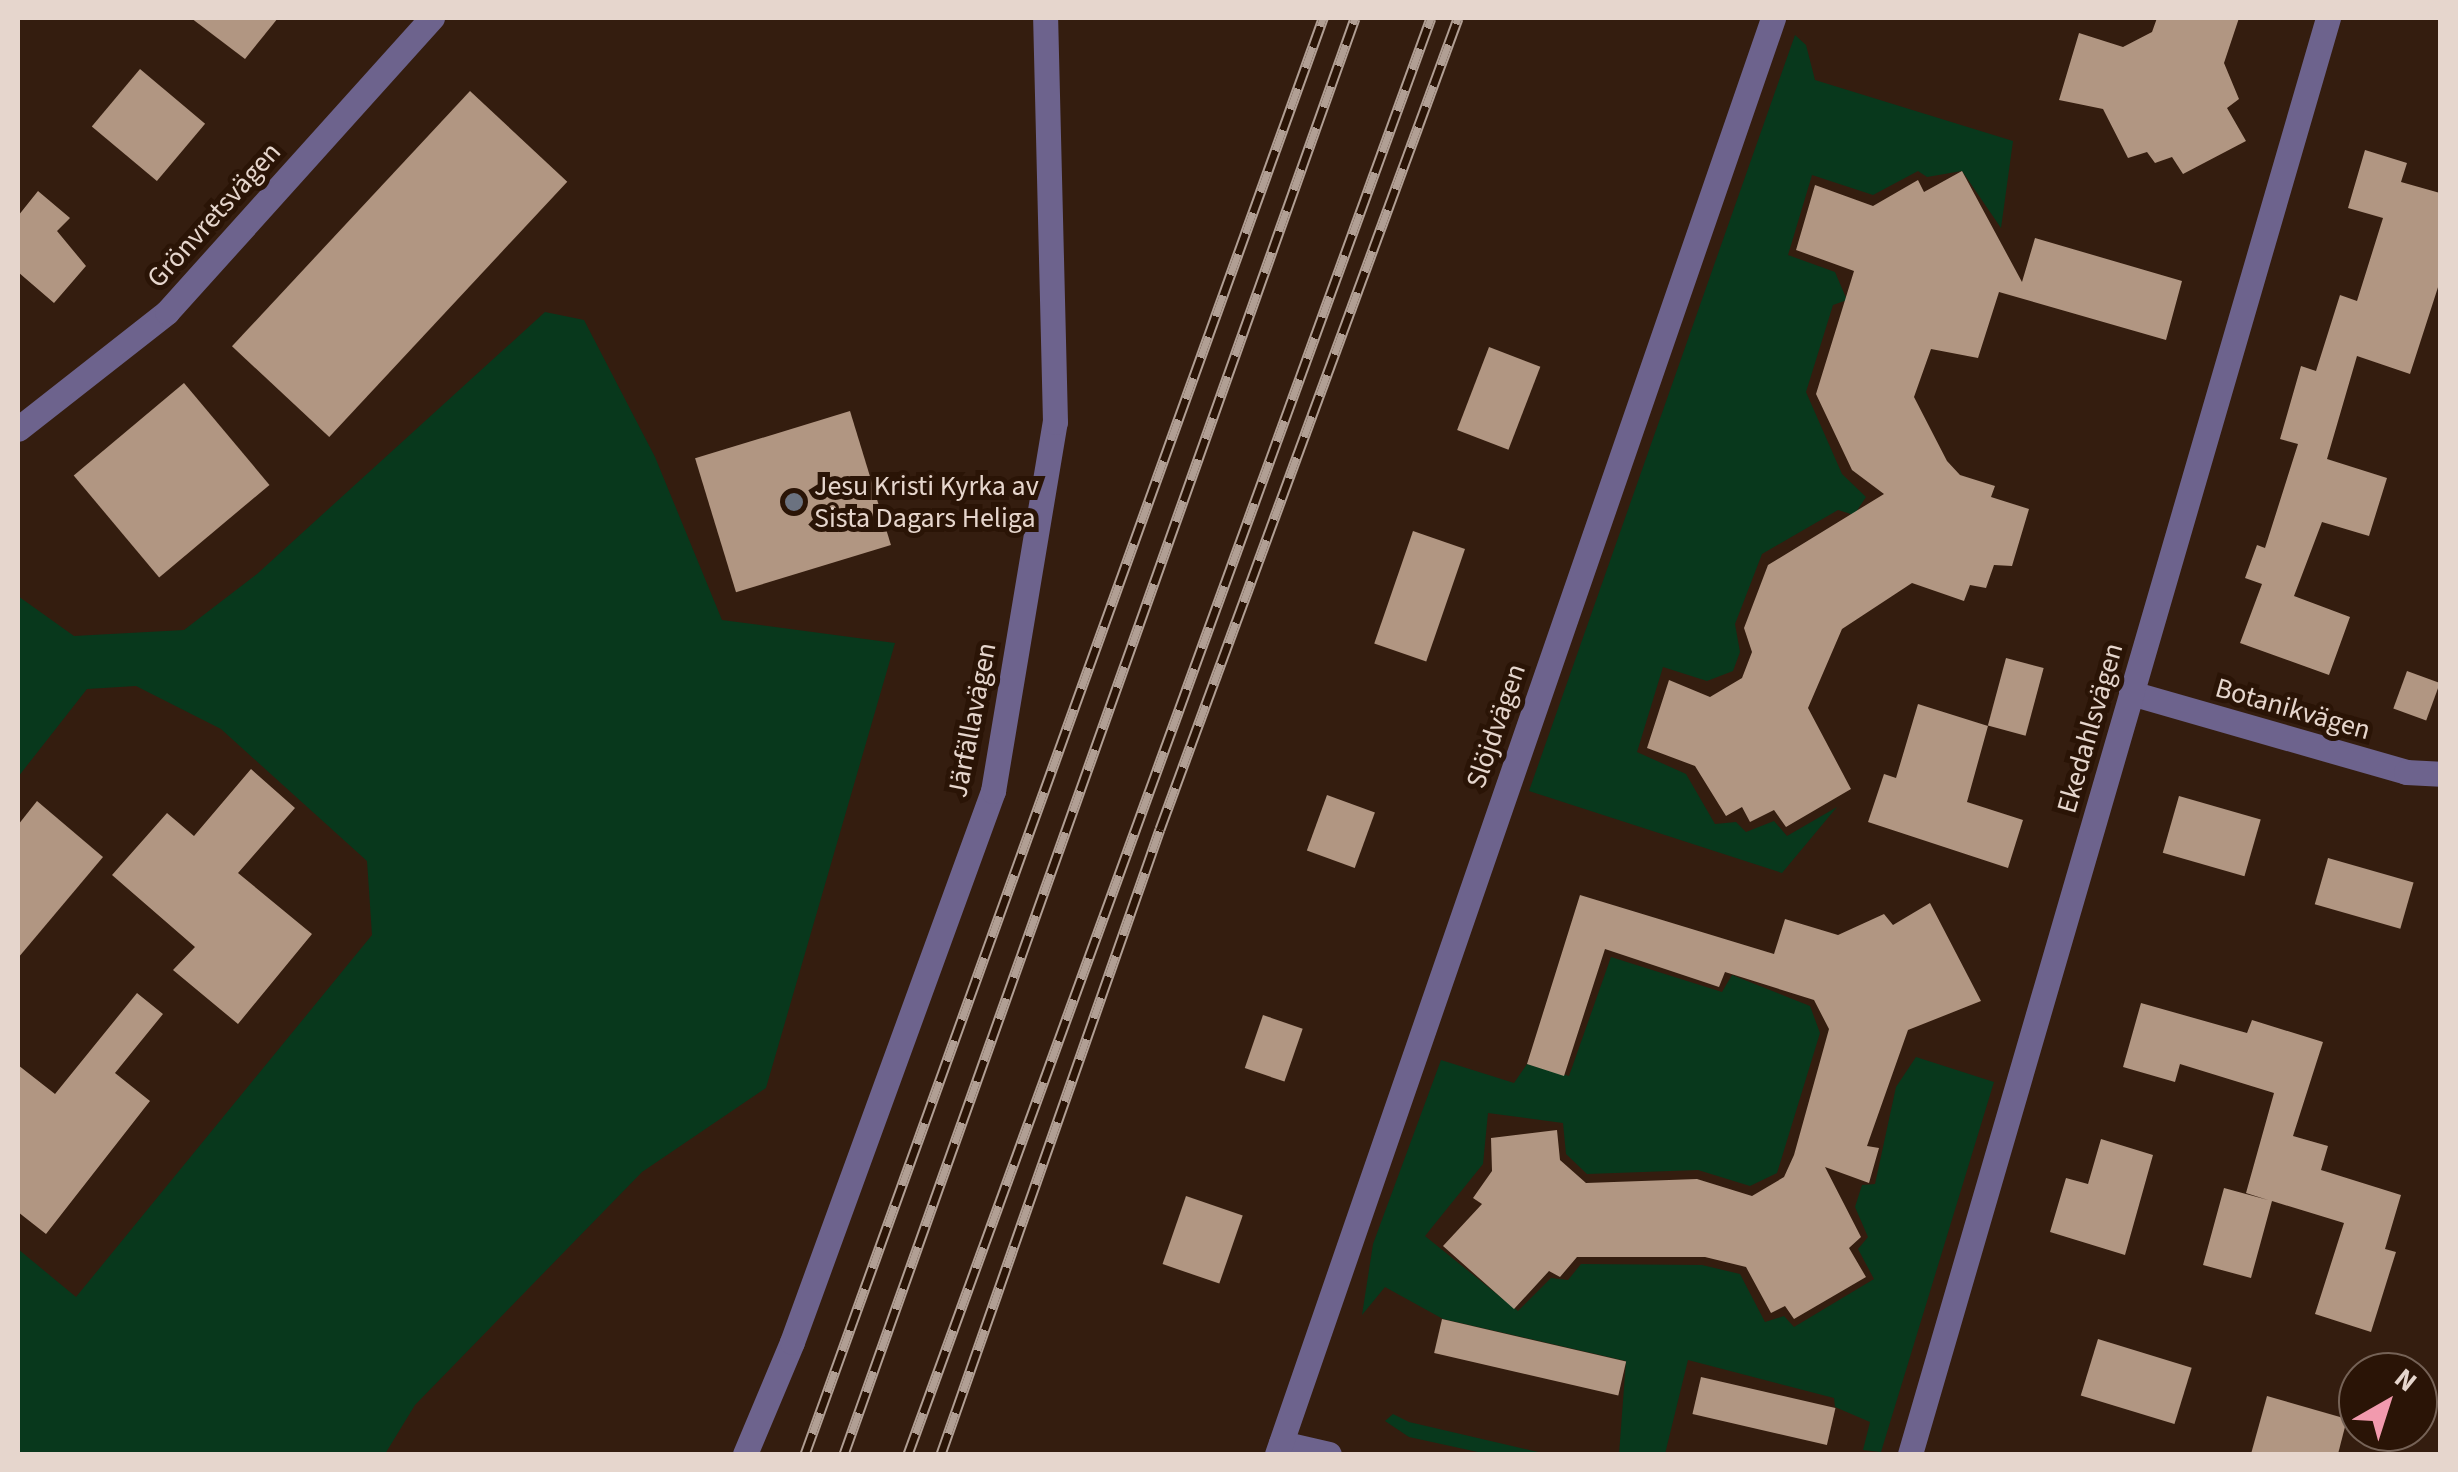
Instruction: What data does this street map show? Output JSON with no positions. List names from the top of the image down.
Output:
{
  "streets": {
    "street": [
      "Grönvretsvägen",
      "Botanikvägen",
      "Järfällavägen",
      "Slöjdvägen",
      "Ekedahlsvägen"
    ]
  },
  "crossings": [
    ["Botanikvägen", "Ekedahlsvägen"]
  ],
  "places": ["Jesu Kristi Kyrka av Sista Dagars Heliga"],
  "north": "top right"
}
